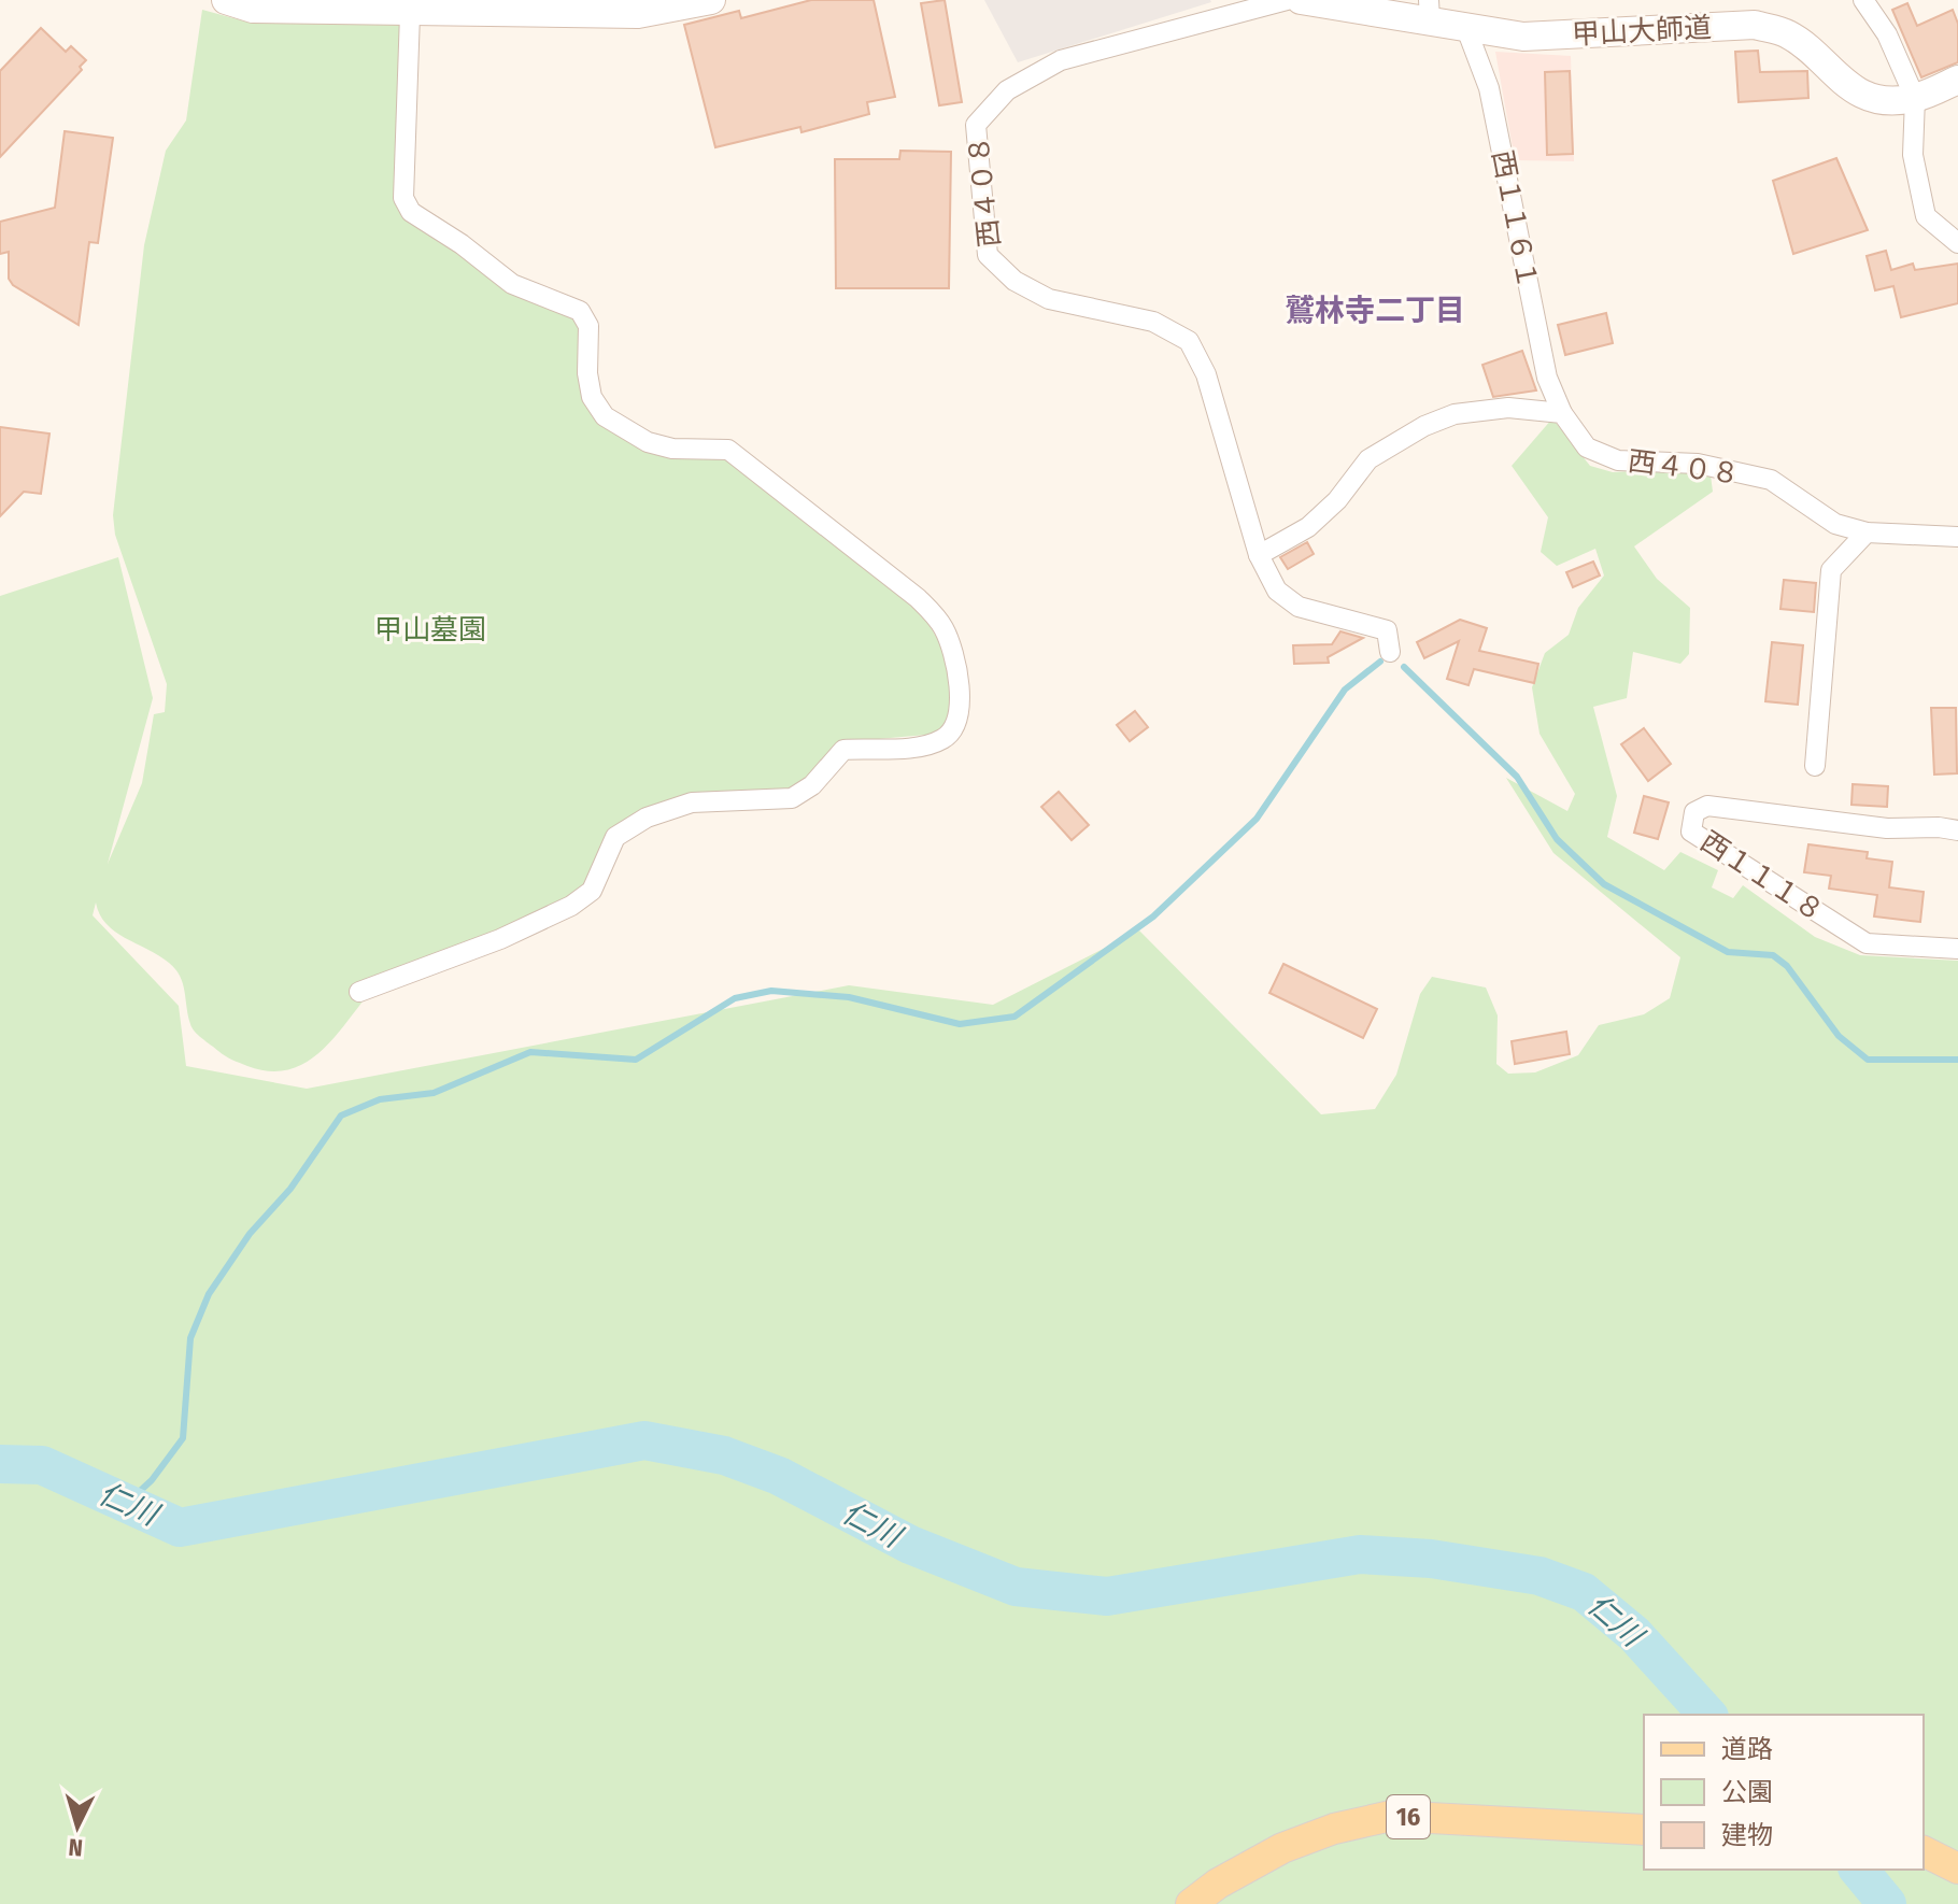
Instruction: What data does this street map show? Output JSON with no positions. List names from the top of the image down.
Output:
{
  "streets": {
    "main road": ["16"],
    "street": [
      "甲山大師道",
      "西４０８",
      "西１１６１",
      "西１１１８"
    ]
  },
  "crossings": [
    ["甲山大師道", "西１１６１"],
    ["西４０８", "西１１６１"]
  ],
  "districts": ["鷲林寺二丁目"],
  "water": ["仁川"],
  "parks": ["甲山墓園"],
  "legend": ["道路", "公園", "建物"],
  "north": "bottom"
}
